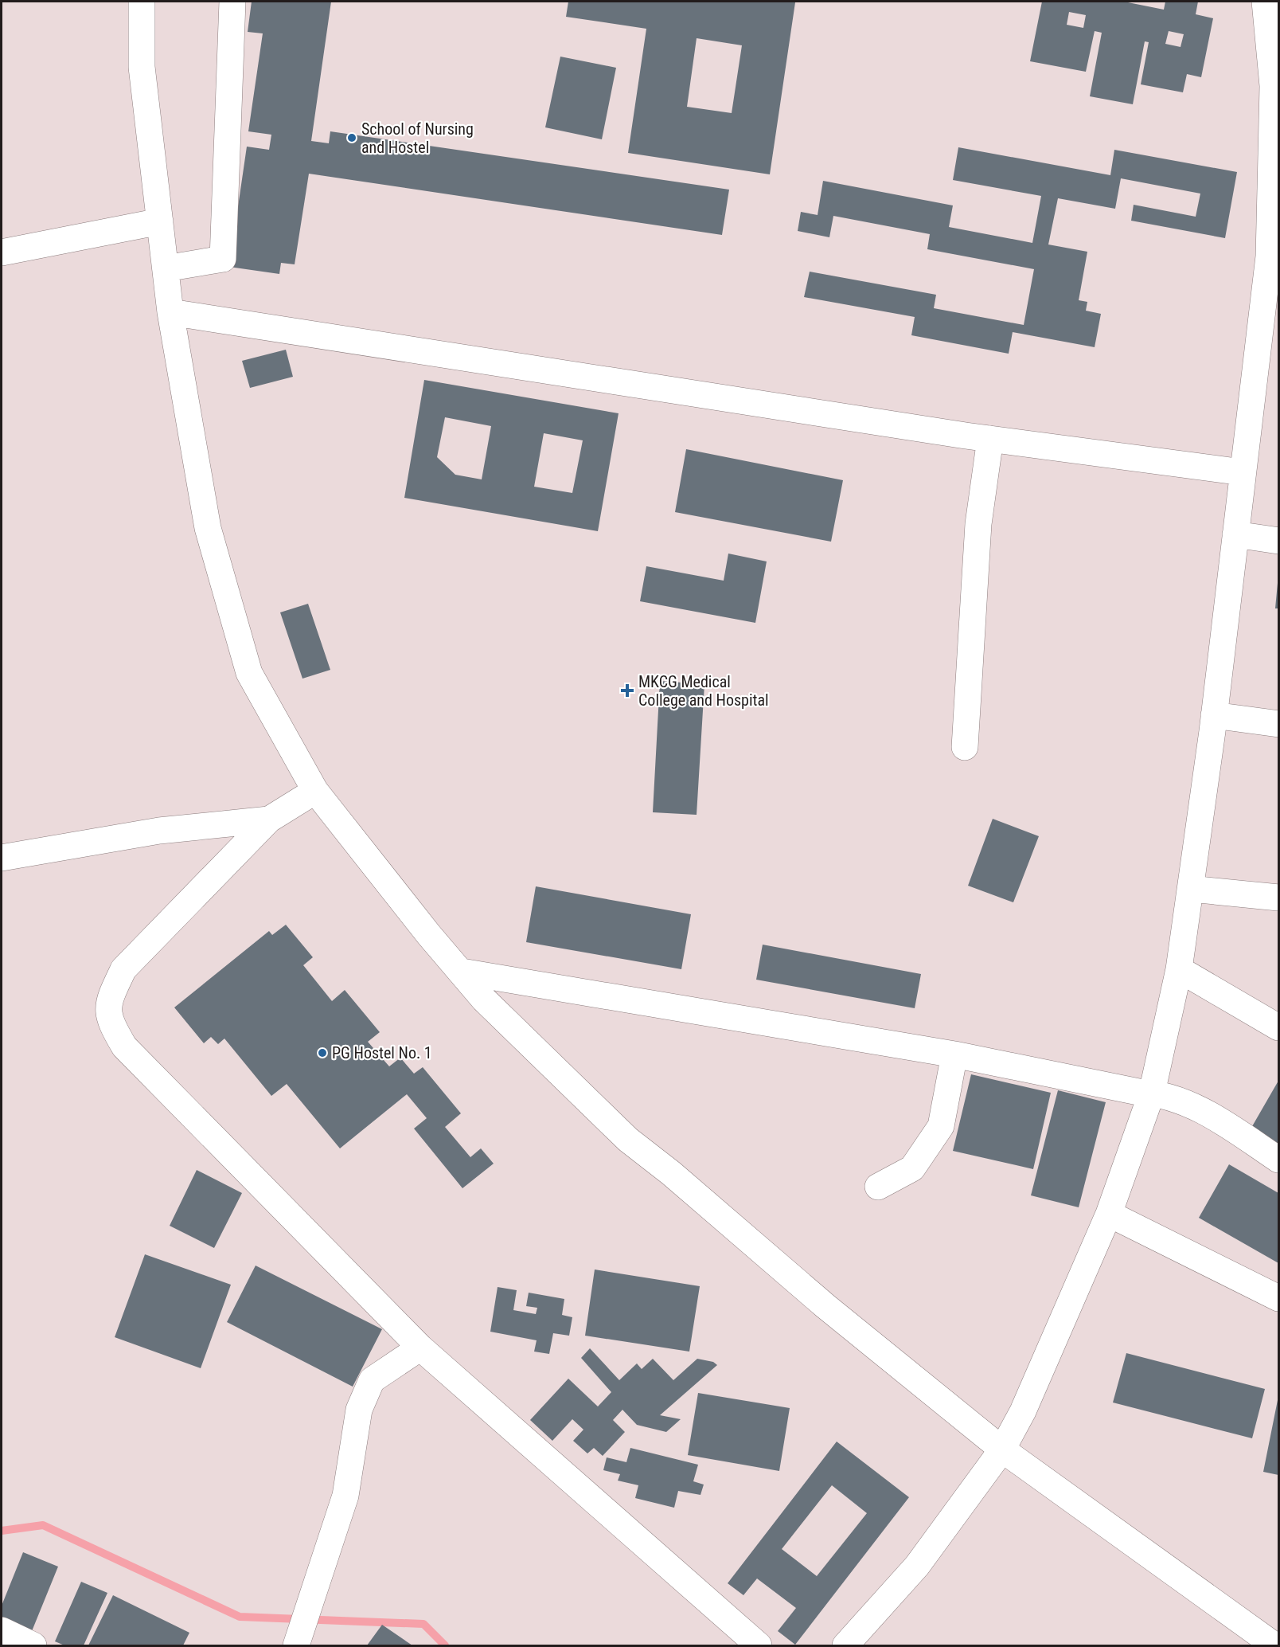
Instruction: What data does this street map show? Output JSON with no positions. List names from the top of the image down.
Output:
{
  "places": {
    "other": ["School of Nursing and Hostel", "PG Hostel No. 1"],
    "health": ["MKCG Medical College and Hospital"]
  }
}
